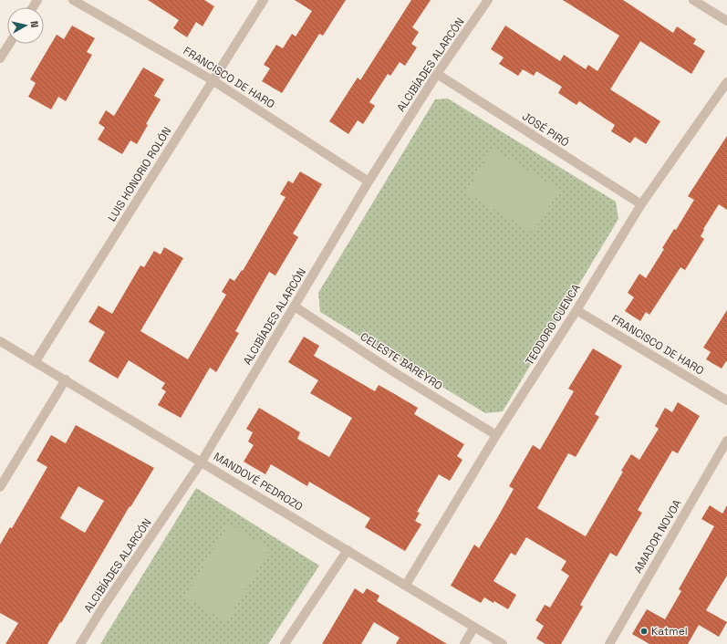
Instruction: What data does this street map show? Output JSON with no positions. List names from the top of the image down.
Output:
{
  "streets": {
    "street": [
      "ALCIBÍADES ALARCÓN",
      "FRANCISCO DE HARO",
      "JOSÉ PIRÓ",
      "LUIS HONORIO ROLÓN",
      "TEODORO CUENCA",
      "CELESTE BAREYRO",
      "MANDOVÉ PEDROZO",
      "AMADOR NOVOA"
    ]
  },
  "crossings": [
    ["ALCIBÍADES ALARCÓN", "FRANCISCO DE HARO"],
    ["ALCIBÍADES ALARCÓN", "JOSÉ PIRÓ"],
    ["ALCIBÍADES ALARCÓN", "CELESTE BAREYRO"],
    ["ALCIBÍADES ALARCÓN", "MANDOVÉ PEDROZO"],
    ["FRANCISCO DE HARO", "LUIS HONORIO ROLÓN"],
    ["FRANCISCO DE HARO", "TEODORO CUENCA"],
    ["JOSÉ PIRÓ", "TEODORO CUENCA"],
    ["LUIS HONORIO ROLÓN", "MANDOVÉ PEDROZO"],
    ["TEODORO CUENCA", "CELESTE BAREYRO"],
    ["TEODORO CUENCA", "MANDOVÉ PEDROZO"]
  ],
  "places": ["Katmel"],
  "north": "right"
}
